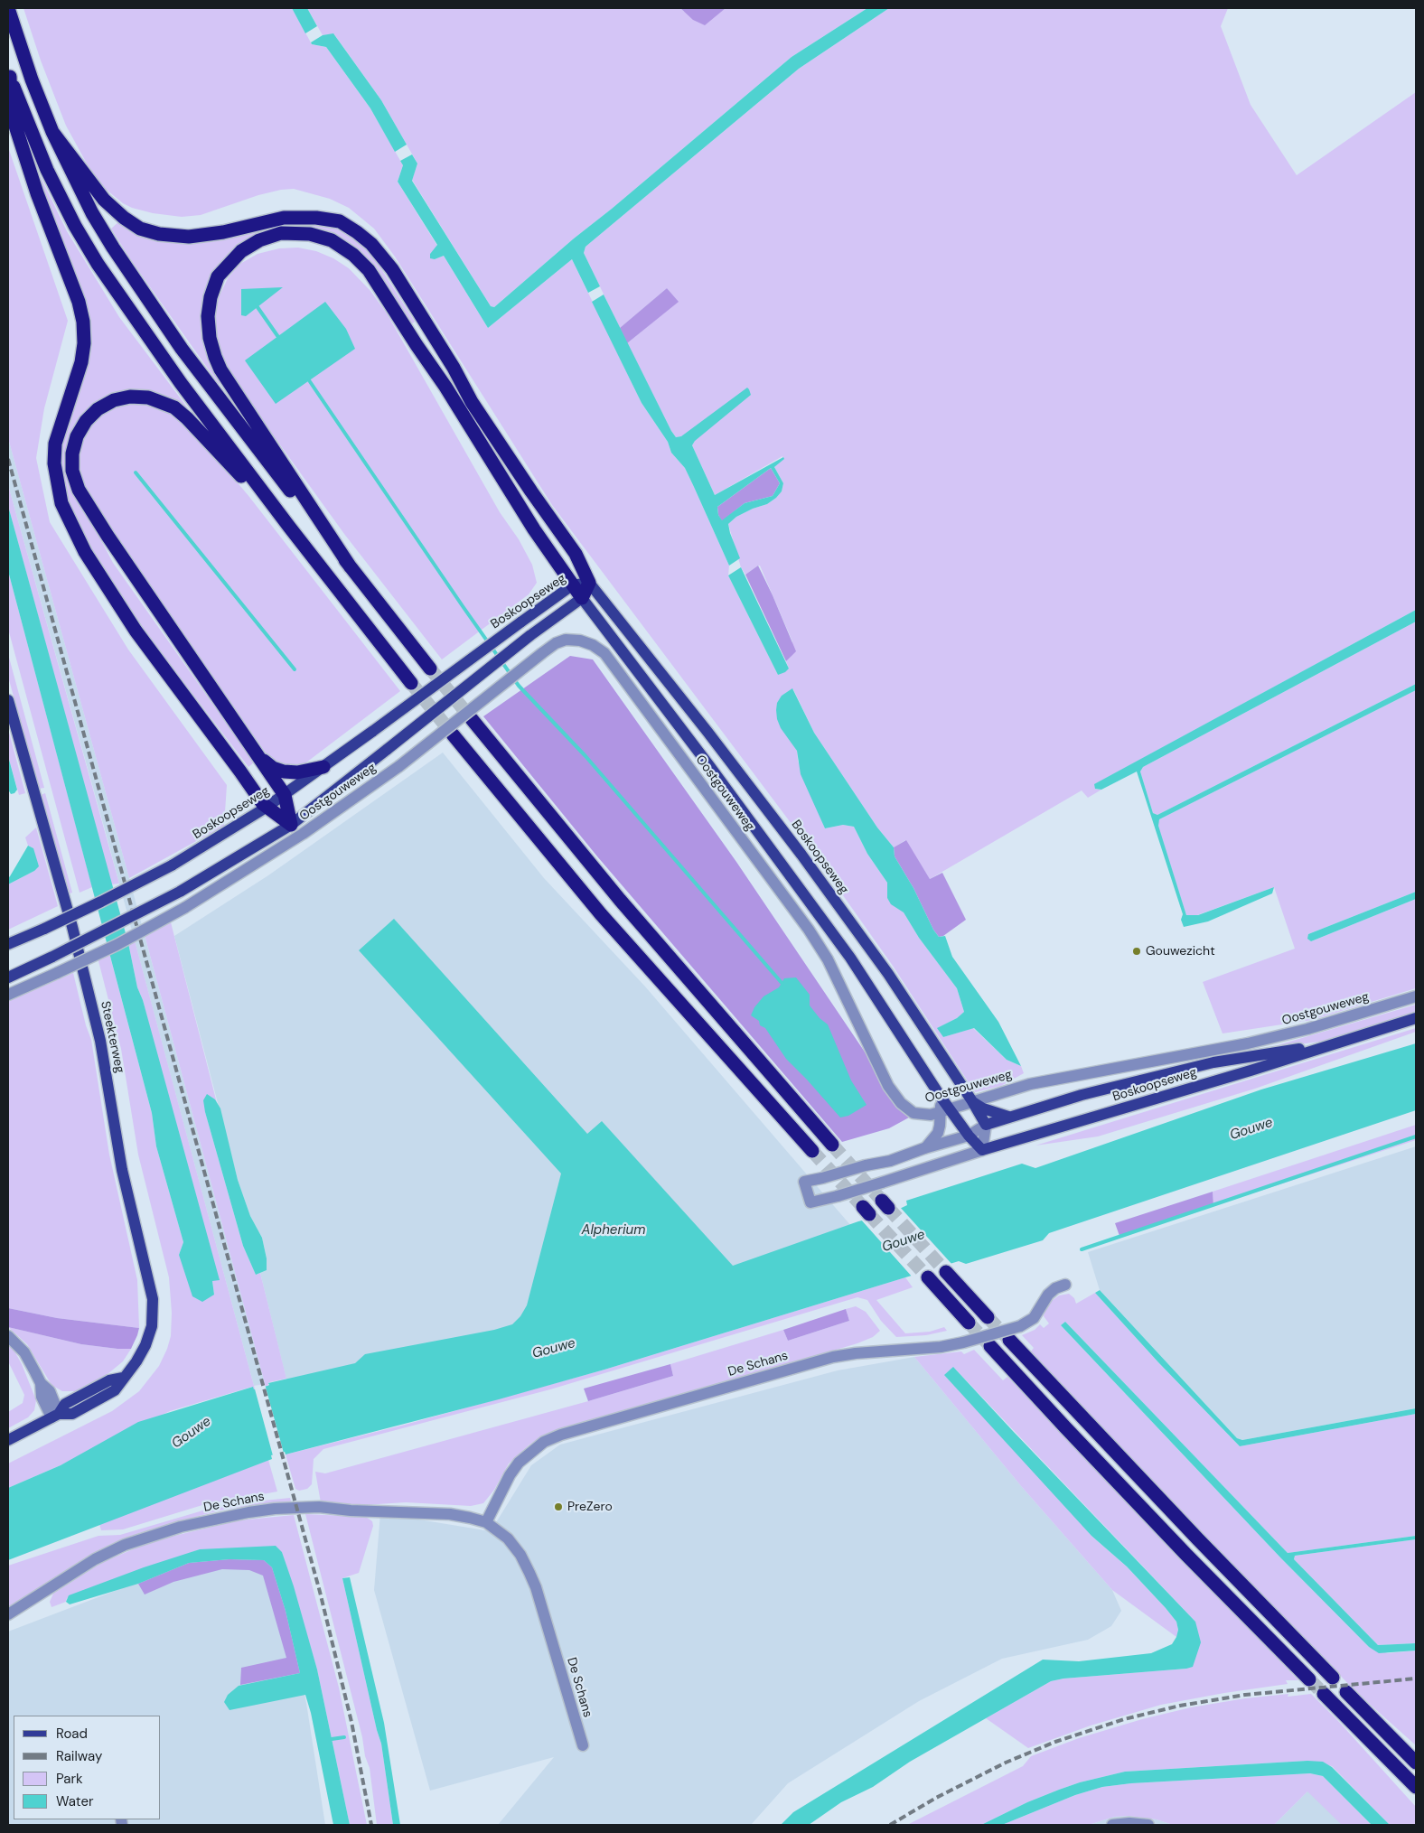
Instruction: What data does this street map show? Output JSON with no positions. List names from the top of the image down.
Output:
{
  "streets": {
    "main road": ["Boskoopseweg", "Steekterweg"],
    "street": ["Oostgouweweg", "De Schans"]
  },
  "crossings": [
    ["Boskoopseweg", "Oostgouweweg"]
  ],
  "water": ["Gouwe", "Alpherium"],
  "places": ["Gouwezicht", "PreZero"],
  "legend": [
    "Road",
    "Railway",
    "Park",
    "Water"
  ]
}
